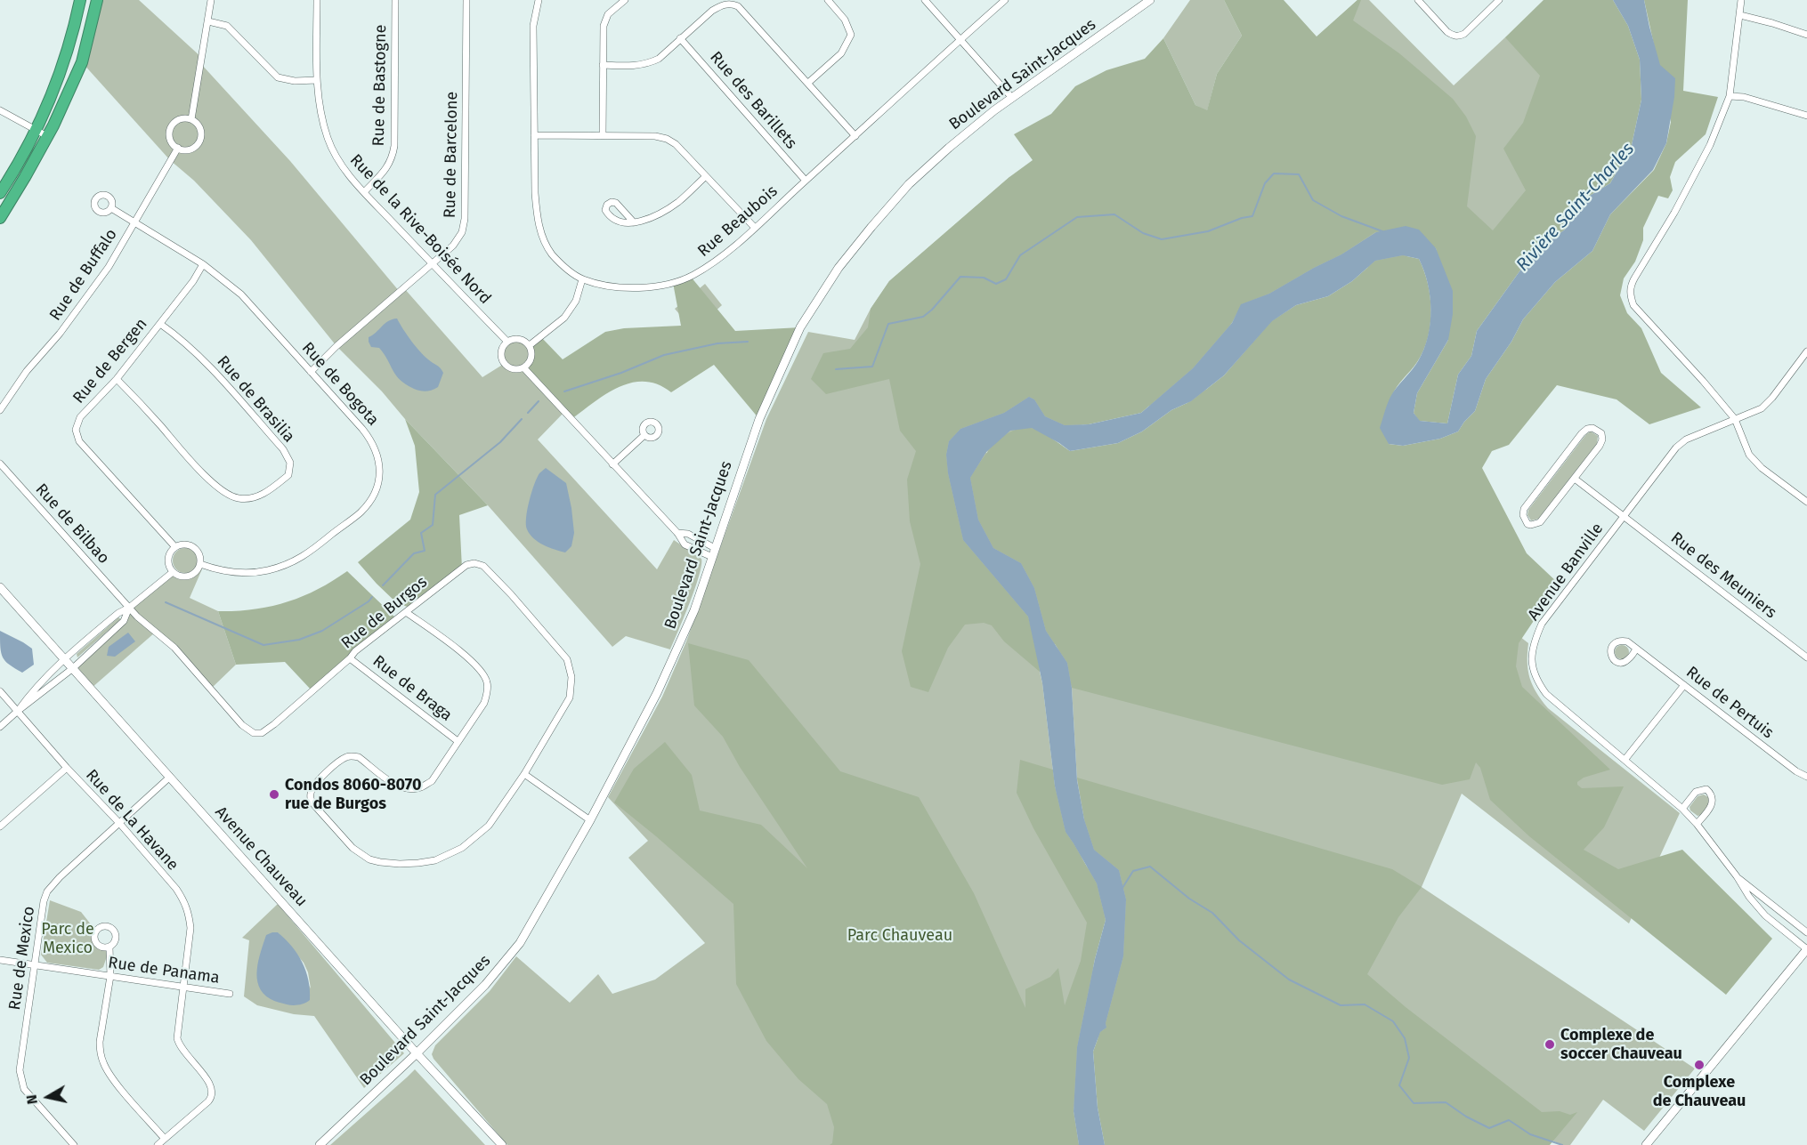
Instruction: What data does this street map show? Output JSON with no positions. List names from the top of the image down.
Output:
{
  "streets": {
    "street": [
      "Boulevard Saint-Jacques",
      "Rue de Bastogne",
      "Rue des Barillets",
      "Rue de Barcelone",
      "Rue Beaubois",
      "Rue de la Rive-Boisée Nord",
      "Rue de Buffalo",
      "Rue de Bergen",
      "Rue de Bogota",
      "Rue de Brasilia",
      "Rue de Bilbao",
      "Avenue Banville",
      "Rue des Meuniers",
      "Rue de Burgos",
      "Rue de Braga",
      "Rue de Pertuis",
      "Rue de La Havane",
      "Avenue Chauveau",
      "Rue de Mexico",
      "Rue de Panama"
    ]
  },
  "crossings": [
    ["Boulevard Saint-Jacques", "Avenue Chauveau"],
    ["Rue de Bastogne", "Rue de la Rive-Boisée Nord"],
    ["Rue des Barillets", "Rue Beaubois"],
    ["Rue de Barcelone", "Rue de la Rive-Boisée Nord"],
    ["Rue de Barcelone", "Rue de Bogota"],
    ["Rue de Buffalo", "Rue de Bogota"],
    ["Rue de Bergen", "Rue de Bogota"],
    ["Rue de Bergen", "Rue de Brasilia"],
    ["Rue de Bilbao", "Rue de Burgos"],
    ["Avenue Banville", "Rue des Meuniers"],
    ["Rue de Burgos", "Rue de Braga"],
    ["Rue de La Havane", "Rue de Mexico"],
    ["Rue de La Havane", "Rue de Panama"],
    ["Avenue Chauveau", "Rue de Mexico"],
    ["Rue de Mexico", "Rue de Panama"]
  ],
  "water": ["Rivière Saint-Charles"],
  "parks": ["Parc de Mexico", "Parc Chauveau"],
  "places": ["Condos 8060-8070 rue de Burgos", "Complexe de soccer Chauveau", "Complexe de Chauveau"],
  "north": "left"
}
